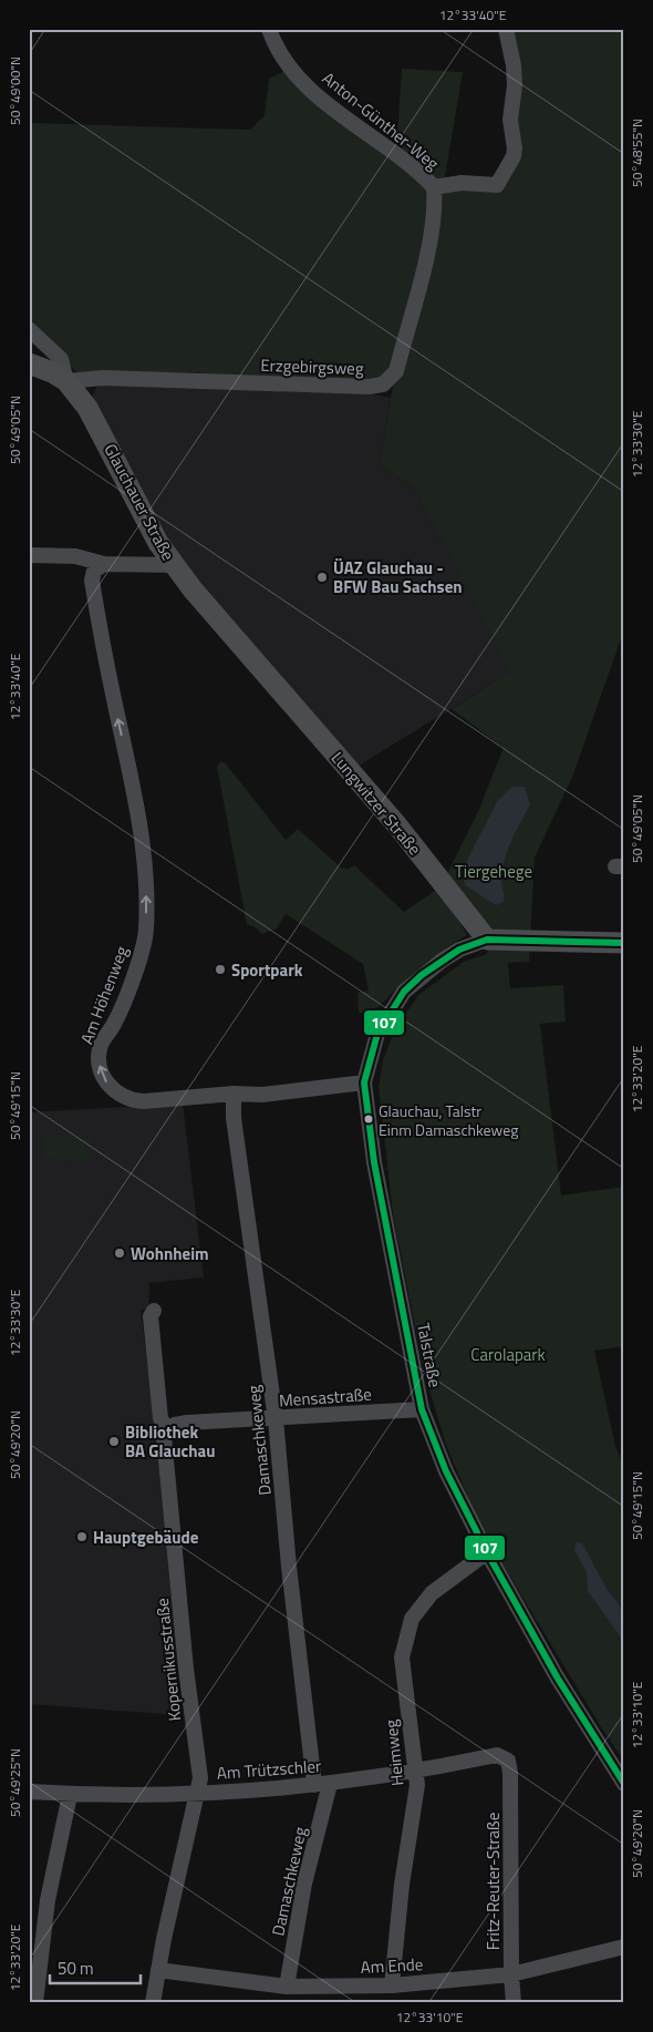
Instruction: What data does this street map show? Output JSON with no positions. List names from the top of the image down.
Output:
{
  "streets": {
    "street": [
      "Anton-Günther-Weg",
      "Erzgebirgsweg",
      "Glauchauer Straße",
      "Lungwitzer Straße",
      "Am Höhenweg",
      "Talstraße",
      "Mensastraße",
      "Damaschkeweg",
      "Kopernikusstraße",
      "Heimweg",
      "Am Trützschler",
      "Fritz-Reuter-Straße",
      "Am Ende"
    ]
  },
  "crossings": [
    ["Anton-Günther-Weg", "Erzgebirgsweg"],
    ["Erzgebirgsweg", "Glauchauer Straße"],
    ["Glauchauer Straße", "Lungwitzer Straße"],
    ["Glauchauer Straße", "Am Höhenweg"],
    ["Lungwitzer Straße", "Talstraße"],
    ["Am Höhenweg", "Talstraße"],
    ["Am Höhenweg", "Damaschkeweg"],
    ["Talstraße", "Mensastraße"],
    ["Talstraße", "Heimweg"],
    ["Mensastraße", "Damaschkeweg"],
    ["Mensastraße", "Kopernikusstraße"],
    ["Damaschkeweg", "Am Trützschler"],
    ["Damaschkeweg", "Am Ende"],
    ["Kopernikusstraße", "Am Trützschler"],
    ["Kopernikusstraße", "Am Ende"],
    ["Heimweg", "Am Trützschler"],
    ["Heimweg", "Am Ende"],
    ["Am Trützschler", "Fritz-Reuter-Straße"],
    ["Fritz-Reuter-Straße", "Am Ende"]
  ],
  "one_way": ["Am Höhenweg"],
  "parks": ["Tiergehege", "Carolapark"],
  "places": [
    "ÜAZ Glauchau - BFW Bau Sachsen",
    "Sportpark",
    "Glauchau, Talstr Einm Damaschkeweg",
    "Wohnheim",
    "Bibliothek BA Glauchau",
    "Hauptgebäude"
  ],
  "lines": ["transit line 107"],
  "scale_bar": "50 m",
  "coordinates": [
    "12°33'40\"E",
    "50°49'00\"N",
    "50°48'55\"N",
    "50°49'05\"N",
    "12°33'30\"E",
    "12°33'20\"E",
    "50°49'15\"N",
    "50°49'20\"N",
    "12°33'10\"E",
    "50°49'25\"N"
  ]
}
